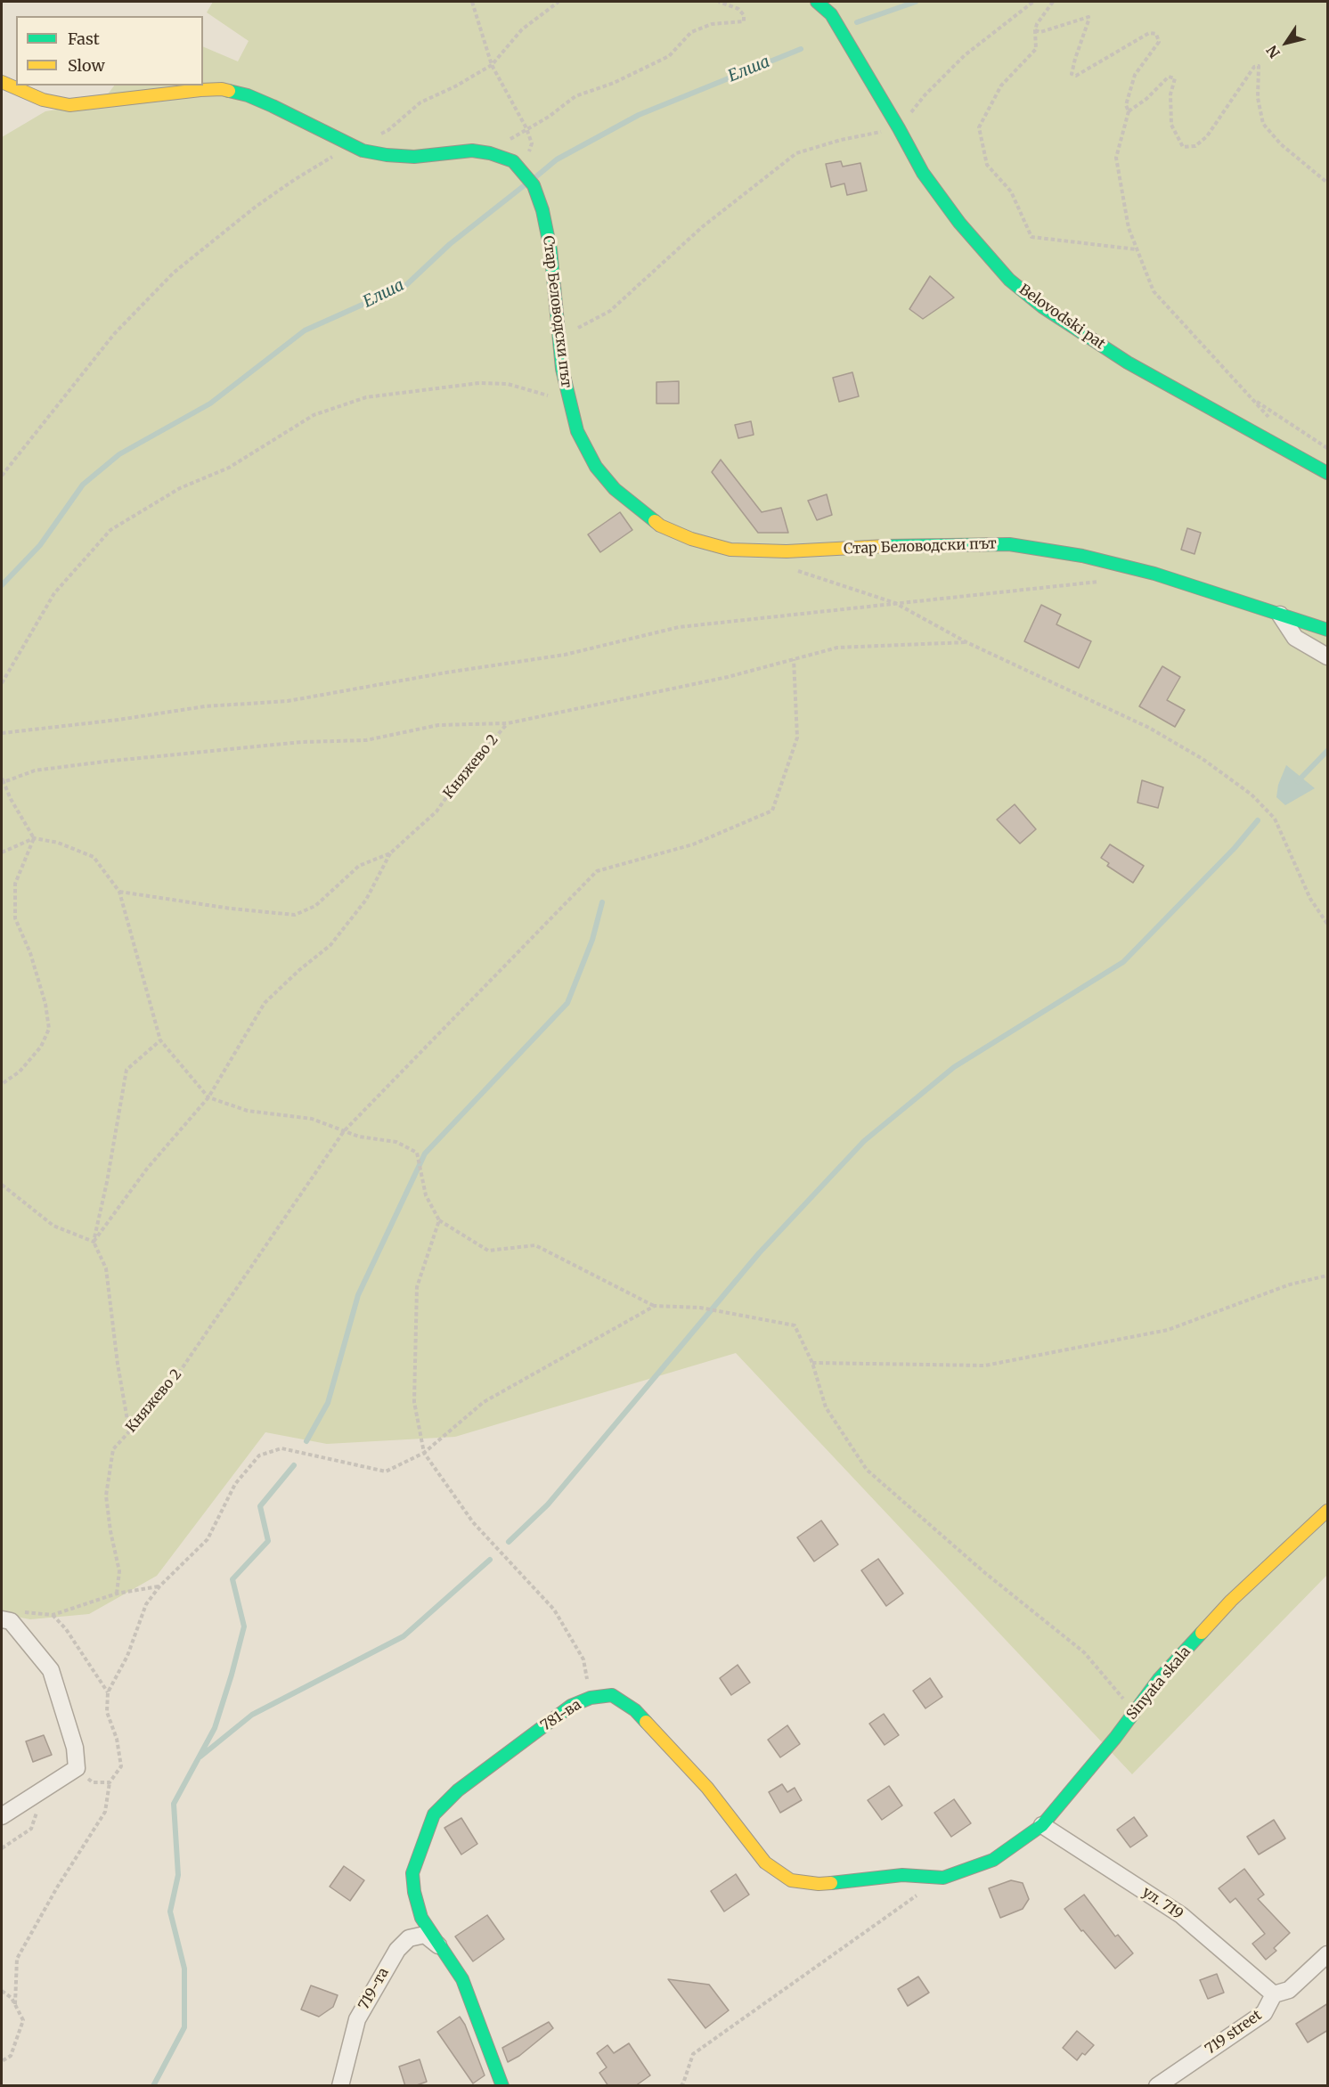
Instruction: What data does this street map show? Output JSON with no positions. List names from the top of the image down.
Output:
{
  "streets": {
    "street": [
      "Стар Беловодски път",
      "Belovodski pat",
      "Sinyata skala",
      "781-ва",
      "ул. 719",
      "719-та",
      "719 street"
    ],
    "path": ["Княжево 2"]
  },
  "crossings": [
    ["Sinyata skala", "781-ва"],
    ["Sinyata skala", "ул. 719"],
    ["781-ва", "719-та"],
    ["ул. 719", "719 street"]
  ],
  "water": ["Елша"],
  "legend": ["Fast", "Slow"],
  "north": "bottom left"
}
